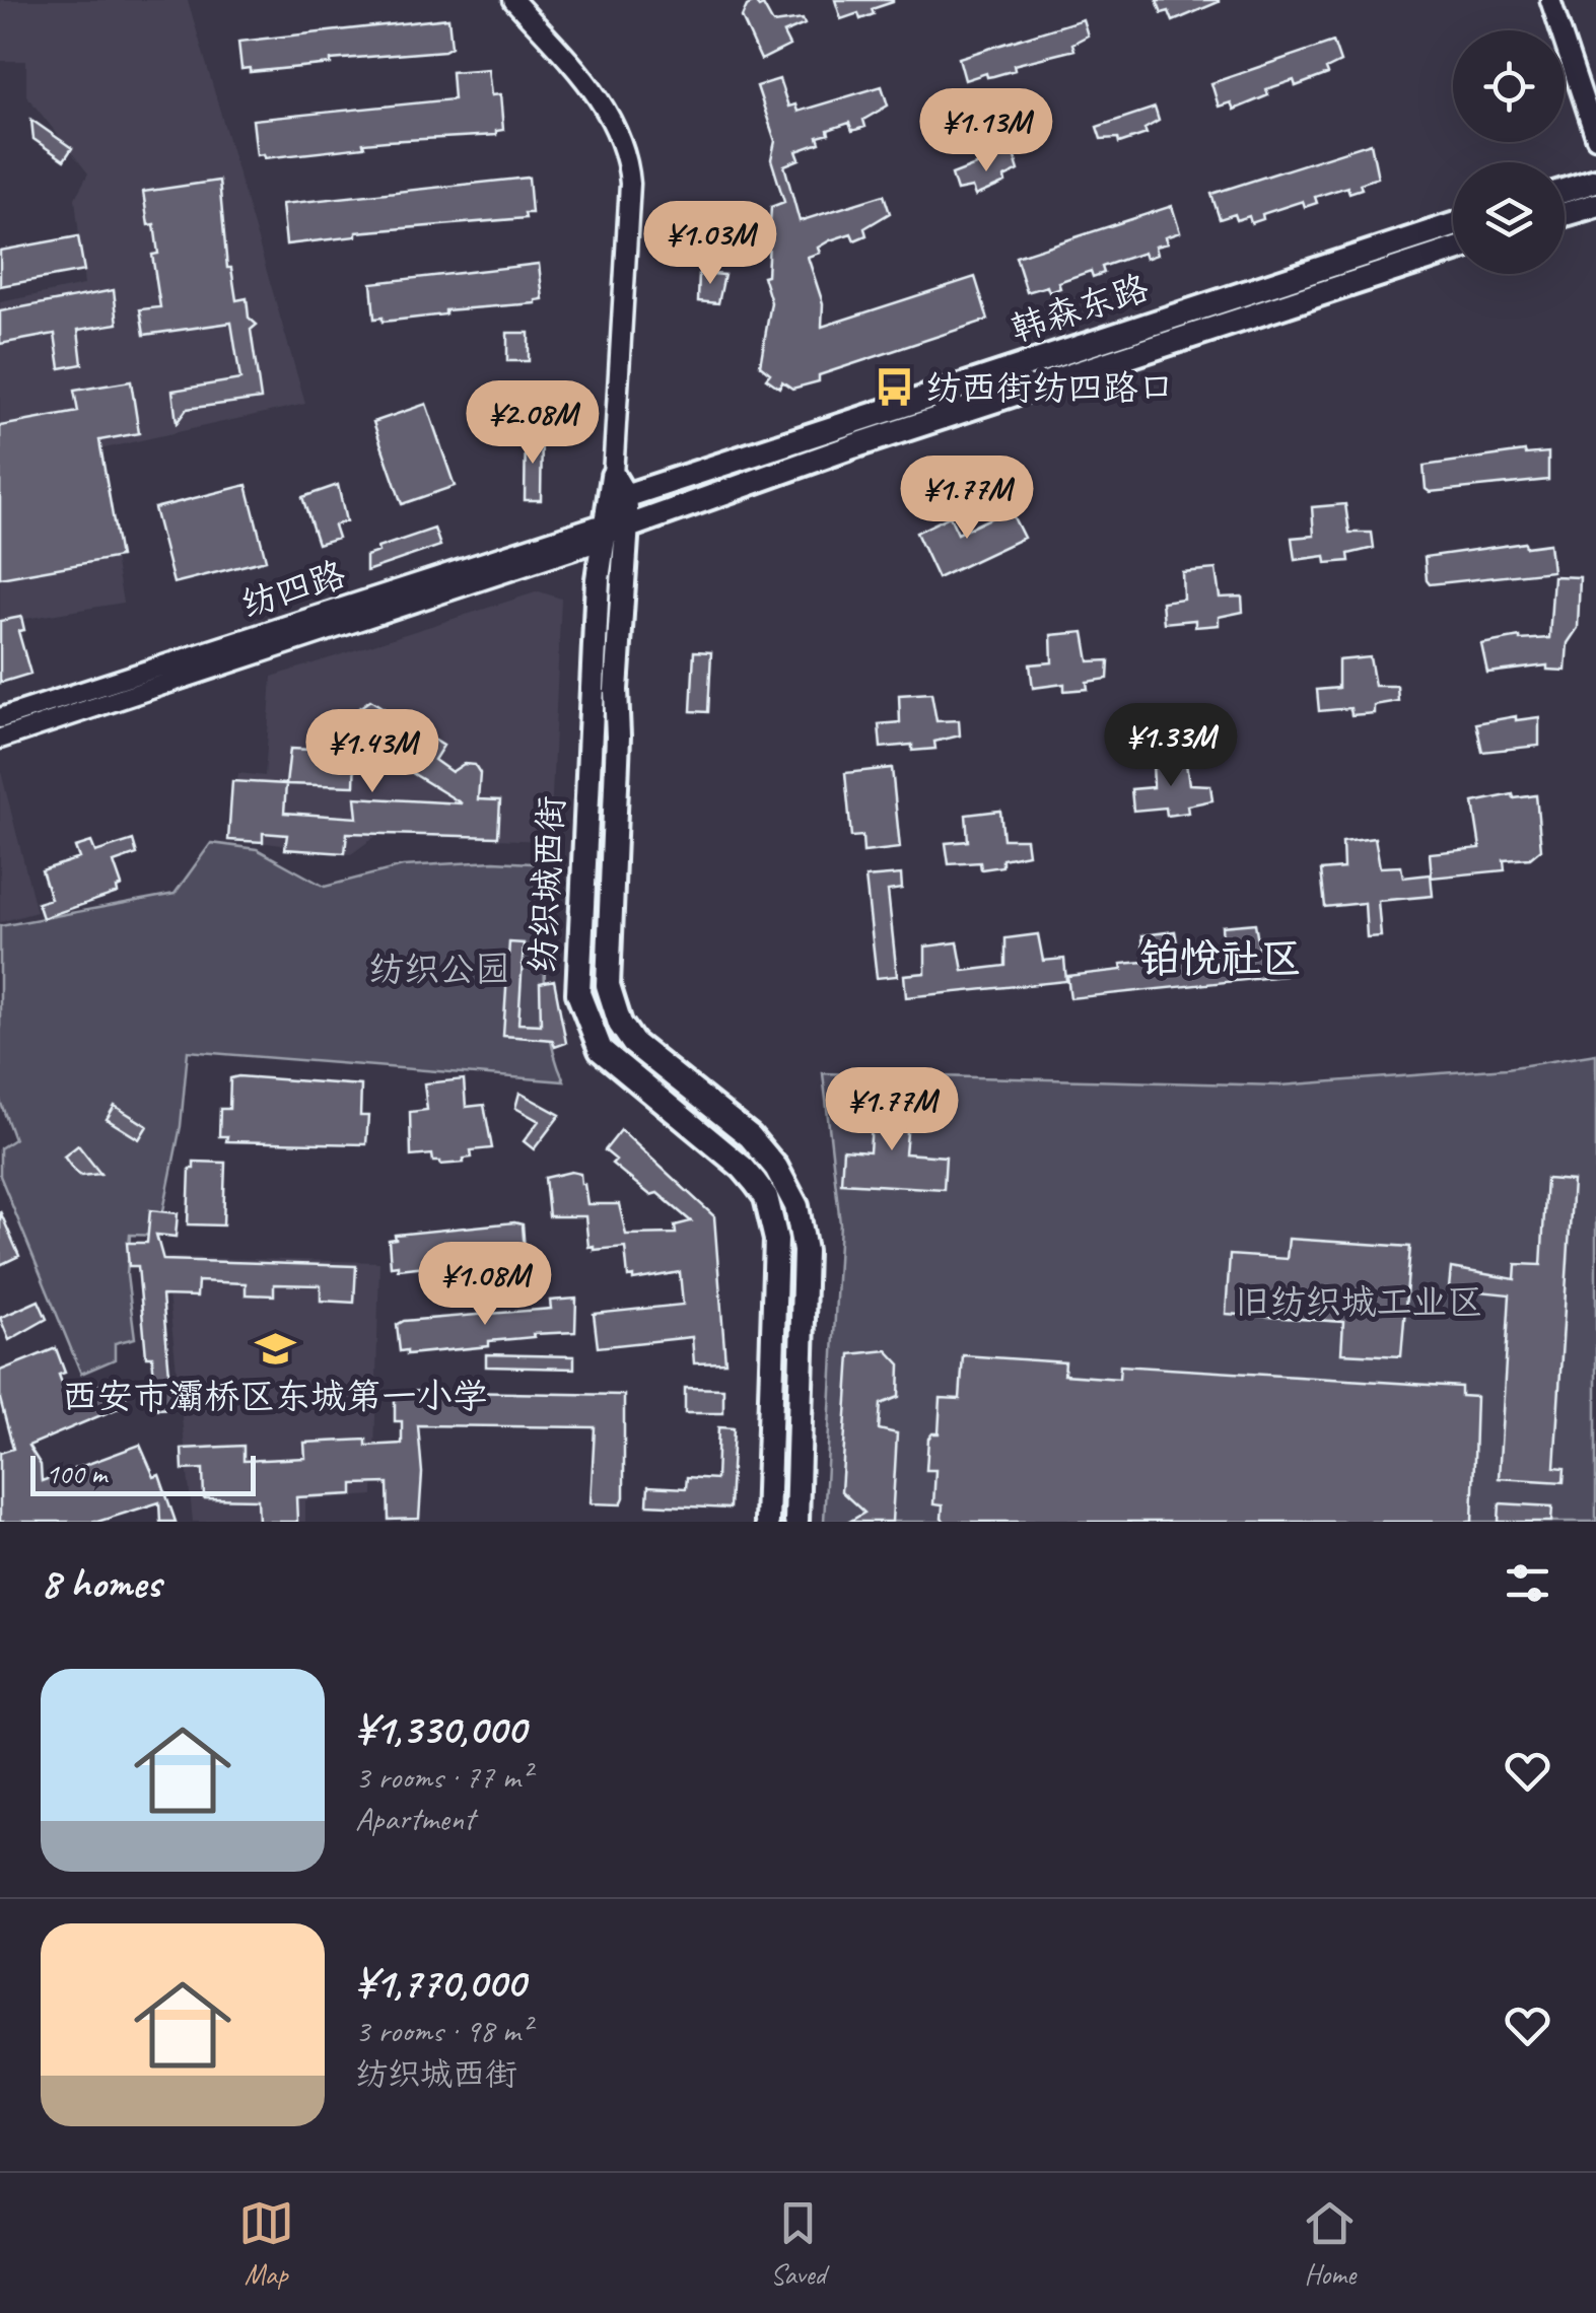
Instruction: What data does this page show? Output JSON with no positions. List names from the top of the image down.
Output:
{
  "streets": {
    "main road": ["韩森东路", "纺织城西街"],
    "street": ["纺四路"]
  },
  "crossings": [
    ["韩森东路", "纺四路"],
    ["韩森东路", "纺织城西街"],
    ["纺四路", "纺织城西街"]
  ],
  "districts": ["铂悦社区"],
  "parks": ["纺织公园", "旧纺织城工业区"],
  "places": {
    "bus stop": ["纺西街纺四路口"],
    "school or university": ["西安市灞桥区东城第一小学"]
  },
  "scale_bar": "100 m",
  "page": {
    "price": [
      "¥1.13M",
      "¥1.03M",
      "¥2.08M",
      "¥1.77M",
      "¥1.33M",
      "¥1.43M",
      "¥1.77M",
      "¥1.08M"
    ],
    "scale": "100 m",
    "heading": "8 homes",
    "list": [
      {
        "name": "¥1,330,000",
        "note": "3 rooms · 77 m² · Apartment"
      },
      {
        "name": "¥1,770,000",
        "note": "3 rooms · 98 m² · 纺织城西街"
      }
    ],
    "tabs": ["Map", "Saved", "Home"]
  }
}
